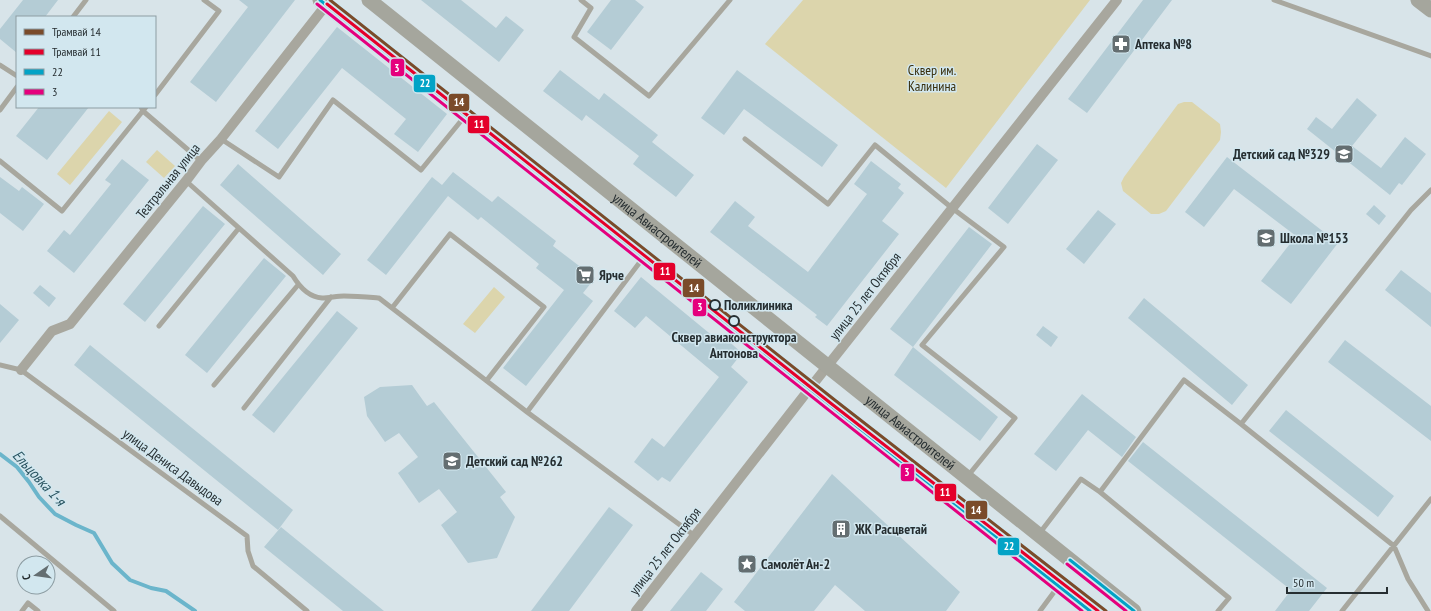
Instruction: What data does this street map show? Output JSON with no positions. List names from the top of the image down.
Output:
{
  "streets": {
    "main road": ["улица Авиастроителей"],
    "street": ["Театральная улица", "улица 25 лет Октября"],
    "lane": ["улица Дениса Давыдова"]
  },
  "crossings": [
    ["Театральная улица", "улица Авиастроителей"],
    ["Театральная улица", "улица Дениса Давыдова"],
    ["улица Авиастроителей", "улица 25 лет Октября"]
  ],
  "water": ["Ельцовка 1-я"],
  "parks": ["Сквер им. Калинина"],
  "places": {
    "pharmacy": ["Аптека №8"],
    "school or university": ["Детский сад №329", "Школа №153", "Детский сад №262"],
    "supermarket": ["Ярче"],
    "other": ["Поликлиника", "Сквер авиаконструктора Антонова"],
    "building": ["ЖК Расцветай"],
    "place": ["Самолёт Ан-2"]
  },
  "lines": [
    "tram line 14",
    "transit line 22",
    "tram line 11",
    "transit line 3"
  ],
  "legend": [
    "Трамвай 14",
    "Трамвай 11",
    "22",
    "3"
  ],
  "scale_bar": "50 m",
  "north": "left"
}
